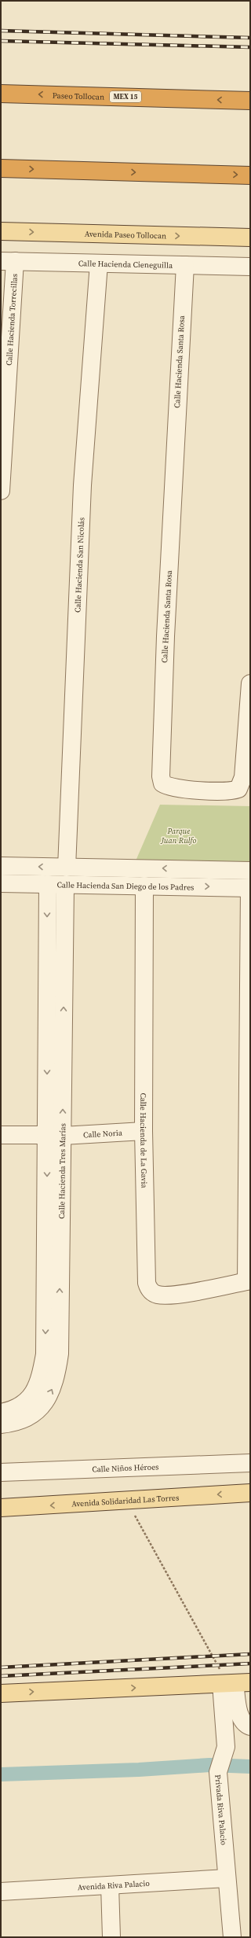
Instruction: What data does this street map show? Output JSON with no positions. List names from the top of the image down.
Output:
{
  "streets": {
    "highway": ["Paseo Tollocan", "MEX 15"],
    "main road": ["Avenida Paseo Tollocan", "Avenida Solidaridad Las Torres"],
    "street": [
      "Calle Hacienda Cieneguilla",
      "Calle Hacienda Torrecillas",
      "Calle Hacienda Santa Rosa",
      "Calle Hacienda San Nicolás",
      "Calle Hacienda San Diego de los Padres",
      "Calle Noria",
      "Calle Hacienda de La Gavia",
      "Calle Hacienda Tres Marías",
      "Calle Niños Héroes",
      "Privada Riva Palacio",
      "Avenida Riva Palacio"
    ]
  },
  "crossings": [
    ["Calle Hacienda Cieneguilla", "Calle Hacienda Torrecillas"],
    ["Calle Hacienda Cieneguilla", "Calle Hacienda Santa Rosa"],
    ["Calle Hacienda Cieneguilla", "Calle Hacienda San Nicolás"],
    ["Calle Hacienda San Diego de los Padres", "Calle Hacienda de La Gavia"],
    ["Calle Hacienda San Diego de los Padres", "Calle Hacienda Tres Marías"],
    ["Calle Noria", "Calle Hacienda de La Gavia"],
    ["Calle Noria", "Calle Hacienda Tres Marías"],
    ["Privada Riva Palacio", "Avenida Riva Palacio"]
  ],
  "one_way": ["Avenida Paseo Tollocan", "Avenida Solidaridad Las Torres"],
  "parks": ["Parque Juan Rulfo"]
}
